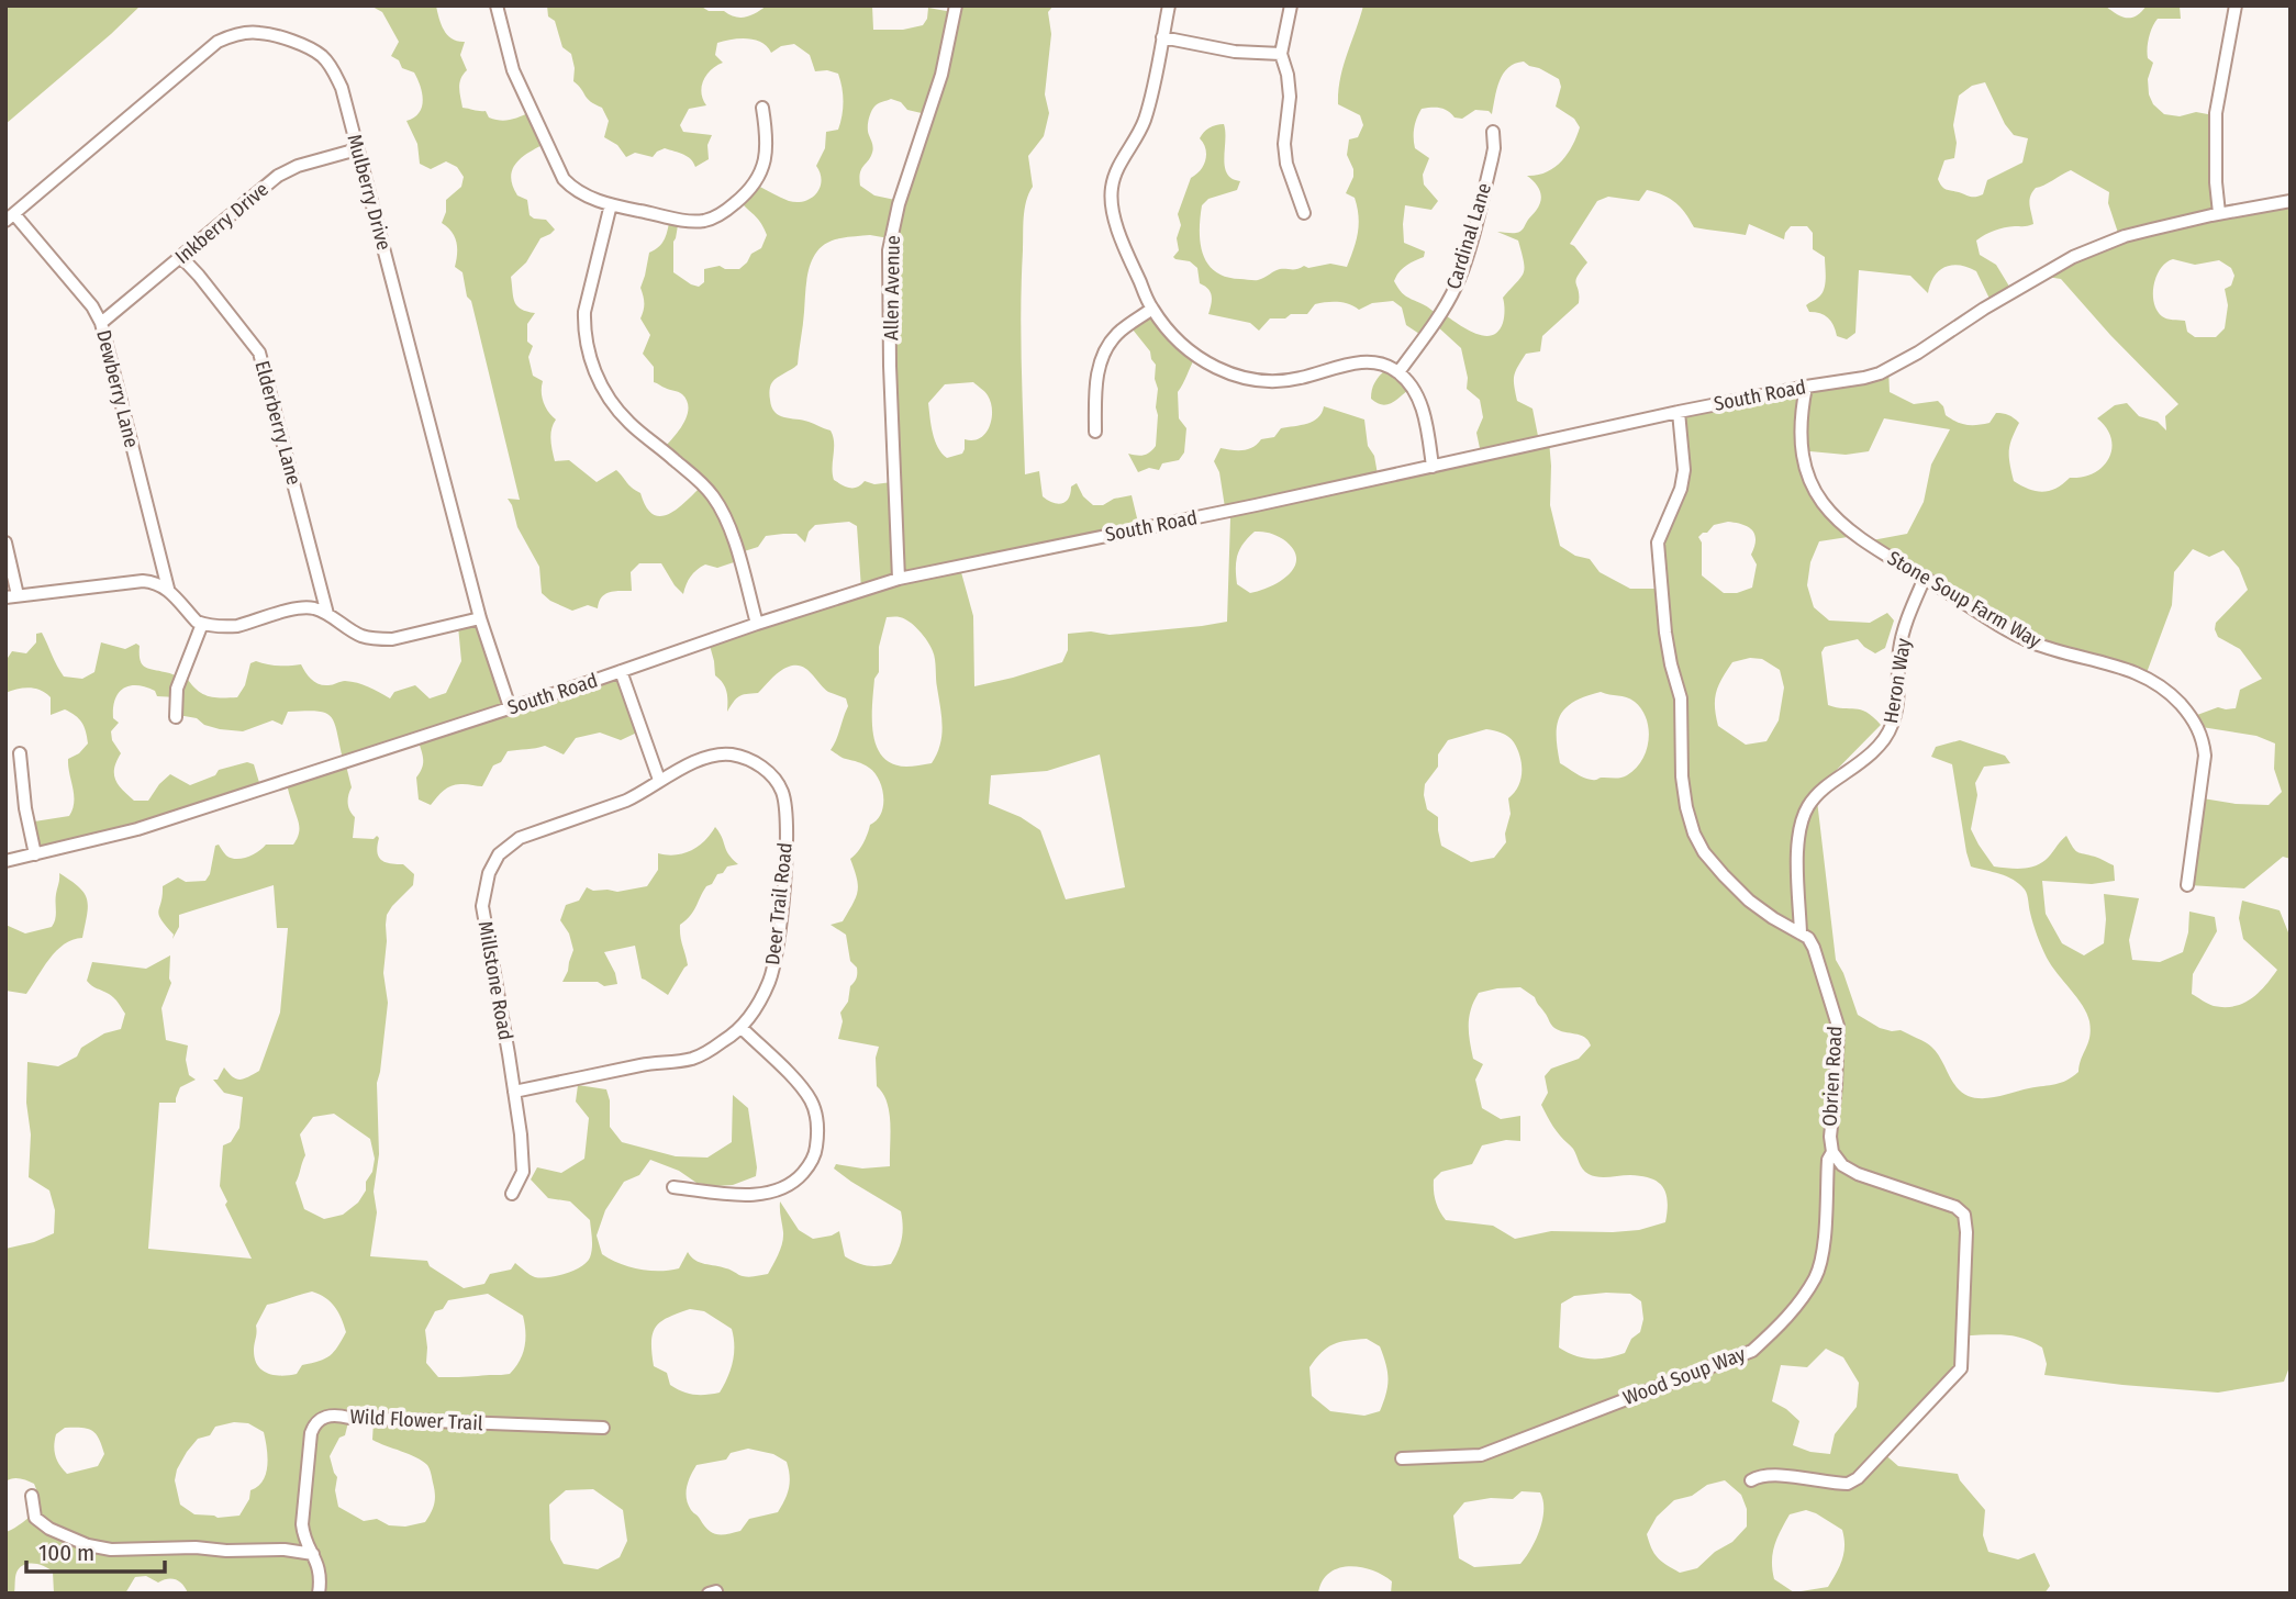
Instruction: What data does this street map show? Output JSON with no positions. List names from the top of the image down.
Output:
{
  "streets": {
    "street": [
      "Mulberry Drive",
      "Inkberry Drive",
      "Cardinal Lane",
      "Allen Avenue",
      "Dewberry Lane",
      "South Road",
      "Elderberry Lane",
      "Stone Soup Farm Way",
      "Heron Way",
      "Deer Trail Road",
      "Millstone Road",
      "Obrien Road",
      "Wood Soup Way",
      "Wild Flower Trail"
    ]
  },
  "crossings": [
    ["Mulberry Drive", "Inkberry Drive"],
    ["Mulberry Drive", "Dewberry Lane"],
    ["Mulberry Drive", "South Road"],
    ["Inkberry Drive", "Dewberry Lane"],
    ["Inkberry Drive", "Elderberry Lane"],
    ["Allen Avenue", "South Road"],
    ["South Road", "Stone Soup Farm Way"],
    ["South Road", "Obrien Road"],
    ["Stone Soup Farm Way", "Heron Way"],
    ["Heron Way", "Obrien Road"],
    ["Deer Trail Road", "Millstone Road"],
    ["Obrien Road", "Wood Soup Way"]
  ],
  "scale_bar": "100 m"
}
